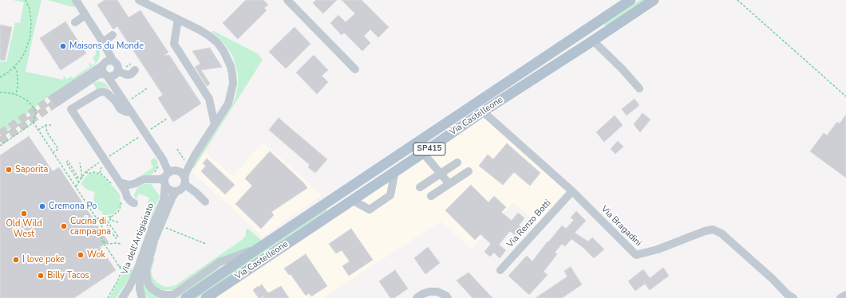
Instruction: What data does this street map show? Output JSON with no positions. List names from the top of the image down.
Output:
{
  "streets": {
    "main road": ["Via Castelleone", "SP415"],
    "street": ["Via Renzo Botti", "Via Bragadini", "Via dell'Artigianato"]
  },
  "crossings": [
    ["Via Castelleone", "Via Bragadini"],
    ["Via Renzo Botti", "Via Bragadini"]
  ],
  "places": [
    "Maisons du Monde",
    "Saporita",
    "Cremona Po",
    "Old Wild West",
    "Cucina di campagna",
    "Wok",
    "I love poke",
    "Billy Tacos"
  ]
}
